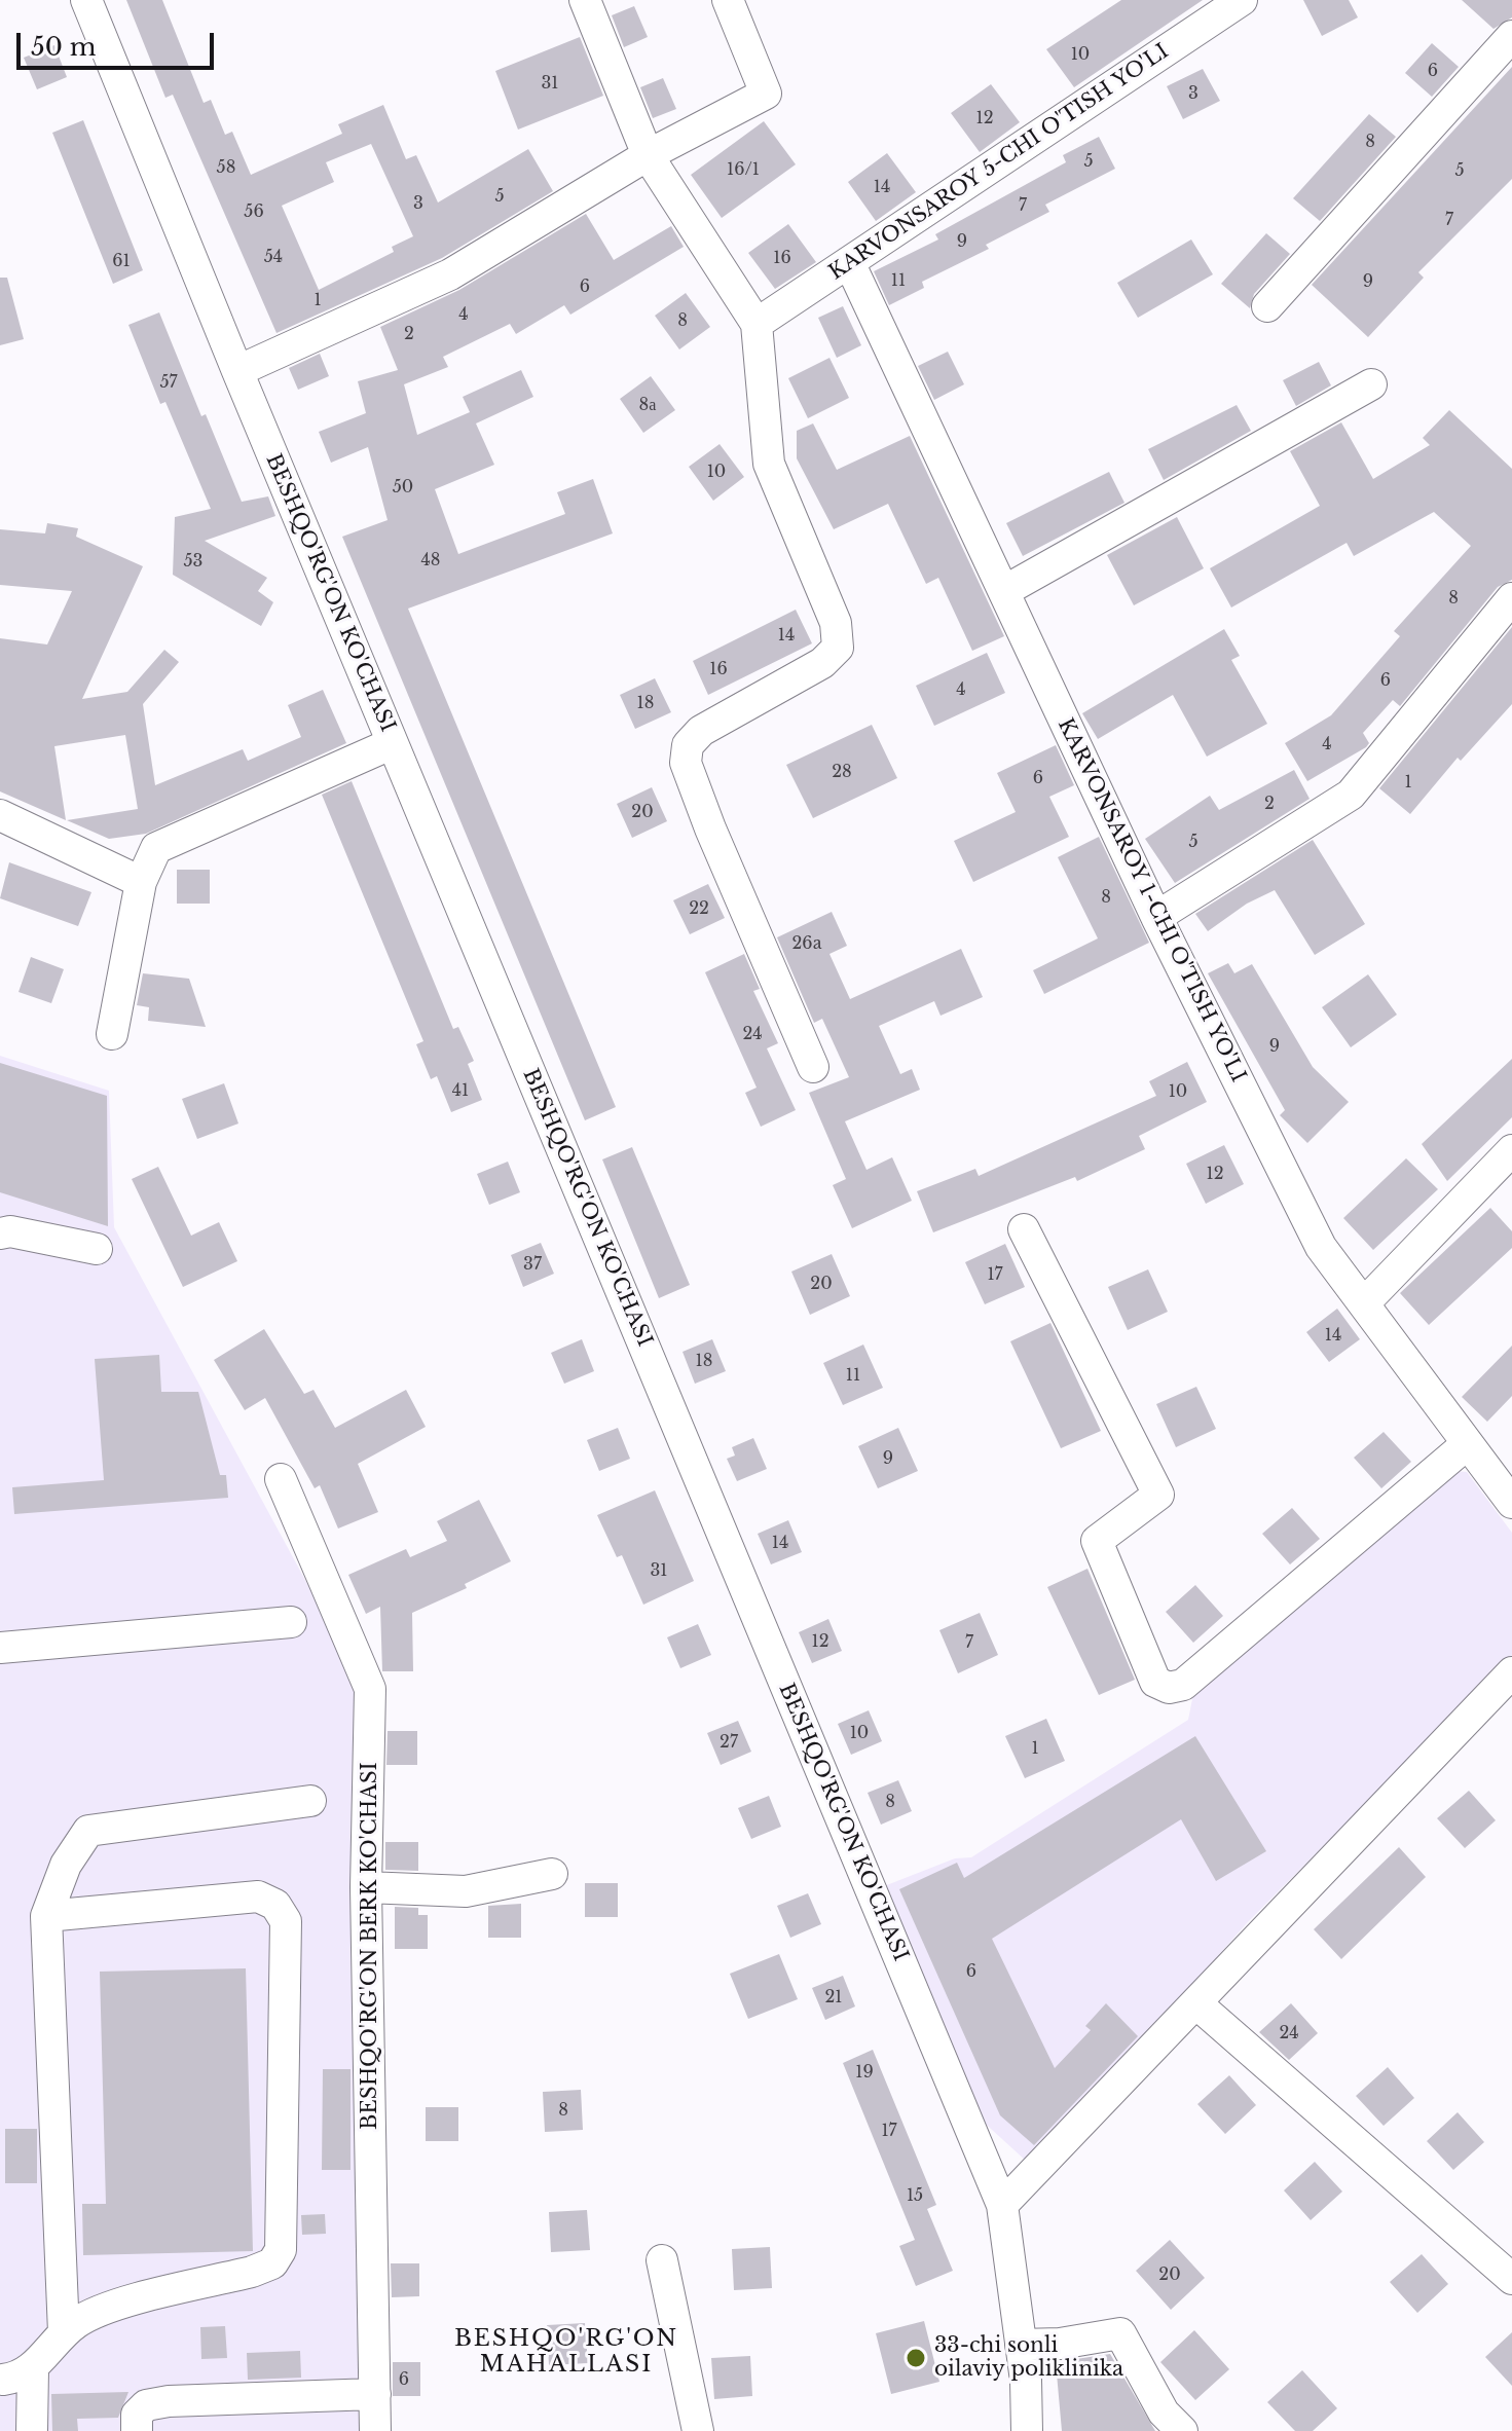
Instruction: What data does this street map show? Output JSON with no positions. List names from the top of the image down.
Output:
{
  "streets": {
    "street": [
      "KARVONSAROY 5-CHI O'TISH YO'LI",
      "BESHQO'RG'ON KO'CHASI",
      "KARVONSAROY 1-CHI O'TISH YO'LI",
      "BESHQO'RG'ON BERK KO'CHASI"
    ]
  },
  "crossings": [
    ["KARVONSAROY 5-CHI O'TISH YO'LI", "KARVONSAROY 1-CHI O'TISH YO'LI"]
  ],
  "districts": ["BESHQO'RG'ON MAHALLASI"],
  "places": ["33-chi sonli oilaviy poliklinika"],
  "house_numbers": [
    "10",
    "6",
    "31",
    "3",
    "12",
    "8",
    "5",
    "58",
    "16/1",
    "5",
    "14",
    "5",
    "3",
    "7",
    "56",
    "7",
    "9",
    "54",
    "16",
    "61",
    "11",
    "9",
    "6",
    "1",
    "4",
    "8",
    "2",
    "57",
    "8а",
    "10",
    "50",
    "48",
    "53",
    "8",
    "14",
    "16",
    "6",
    "4",
    "18",
    "4",
    "28",
    "6",
    "1",
    "2",
    "20",
    "5",
    "8",
    "22",
    "26a",
    "24",
    "9",
    "41",
    "10",
    "12",
    "37",
    "17",
    "20",
    "14",
    "18",
    "11",
    "9",
    "14",
    "31",
    "12",
    "7",
    "10",
    "27",
    "1",
    "8",
    "6",
    "21",
    "24",
    "19",
    "8",
    "17",
    "15",
    "20",
    "6"
  ],
  "scale_bar": "50 m"
}
